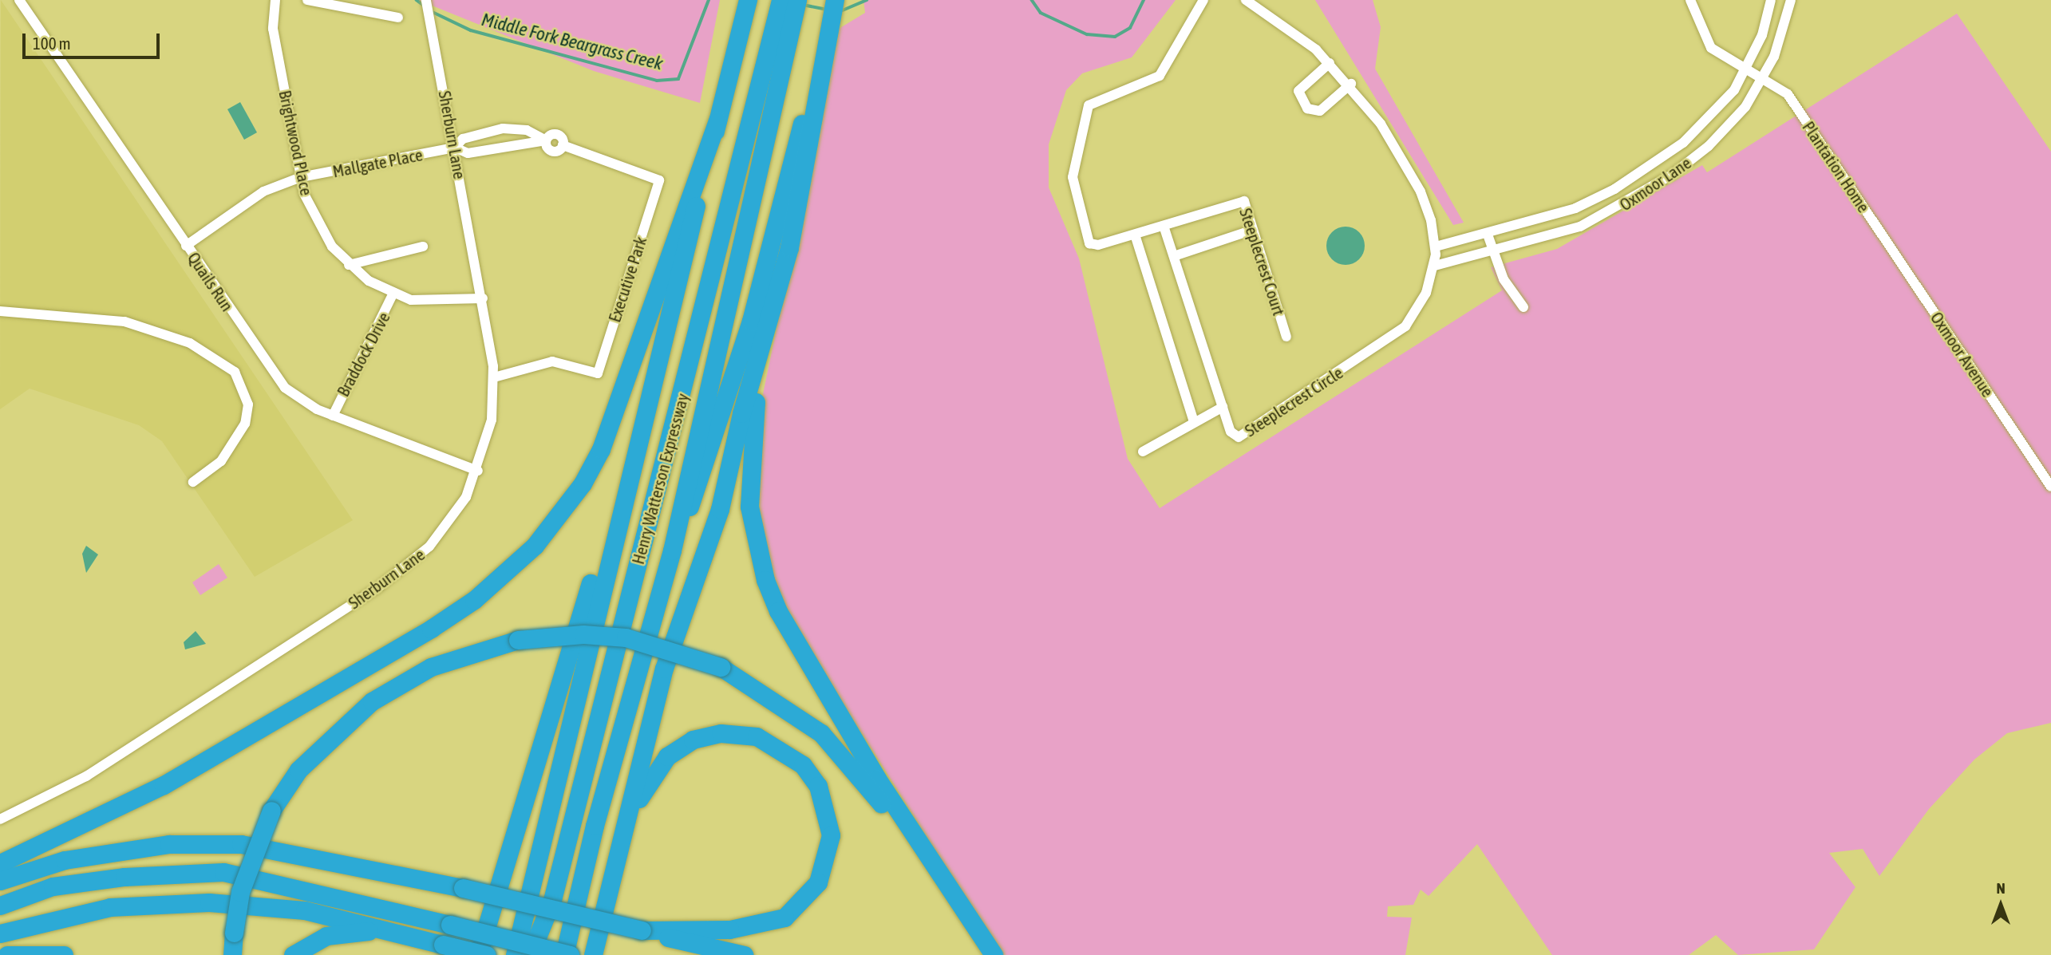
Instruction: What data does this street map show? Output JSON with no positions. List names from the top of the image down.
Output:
{
  "streets": {
    "highway": ["Henry Watterson Expressway"],
    "street": [
      "Sherburn Lane",
      "Brightwood Place",
      "Mallgate Place",
      "Plantation Home",
      "Oxmoor Lane",
      "Steeplecrest Court",
      "Executive Park",
      "Quails Run",
      "Braddock Drive",
      "Oxmoor Avenue",
      "Steeplecrest Circle"
    ]
  },
  "crossings": [
    ["Sherburn Lane", "Brightwood Place"],
    ["Sherburn Lane", "Mallgate Place"],
    ["Sherburn Lane", "Executive Park"],
    ["Sherburn Lane", "Quails Run"],
    ["Brightwood Place", "Mallgate Place"],
    ["Brightwood Place", "Braddock Drive"],
    ["Mallgate Place", "Executive Park"],
    ["Mallgate Place", "Quails Run"],
    ["Plantation Home", "Oxmoor Lane"],
    ["Plantation Home", "Oxmoor Avenue"],
    ["Oxmoor Lane", "Steeplecrest Circle"],
    ["Steeplecrest Court", "Steeplecrest Circle"],
    ["Quails Run", "Braddock Drive"]
  ],
  "water": ["Middle Fork Beargrass Creek"],
  "scale_bar": "100 m",
  "north": "top"
}
